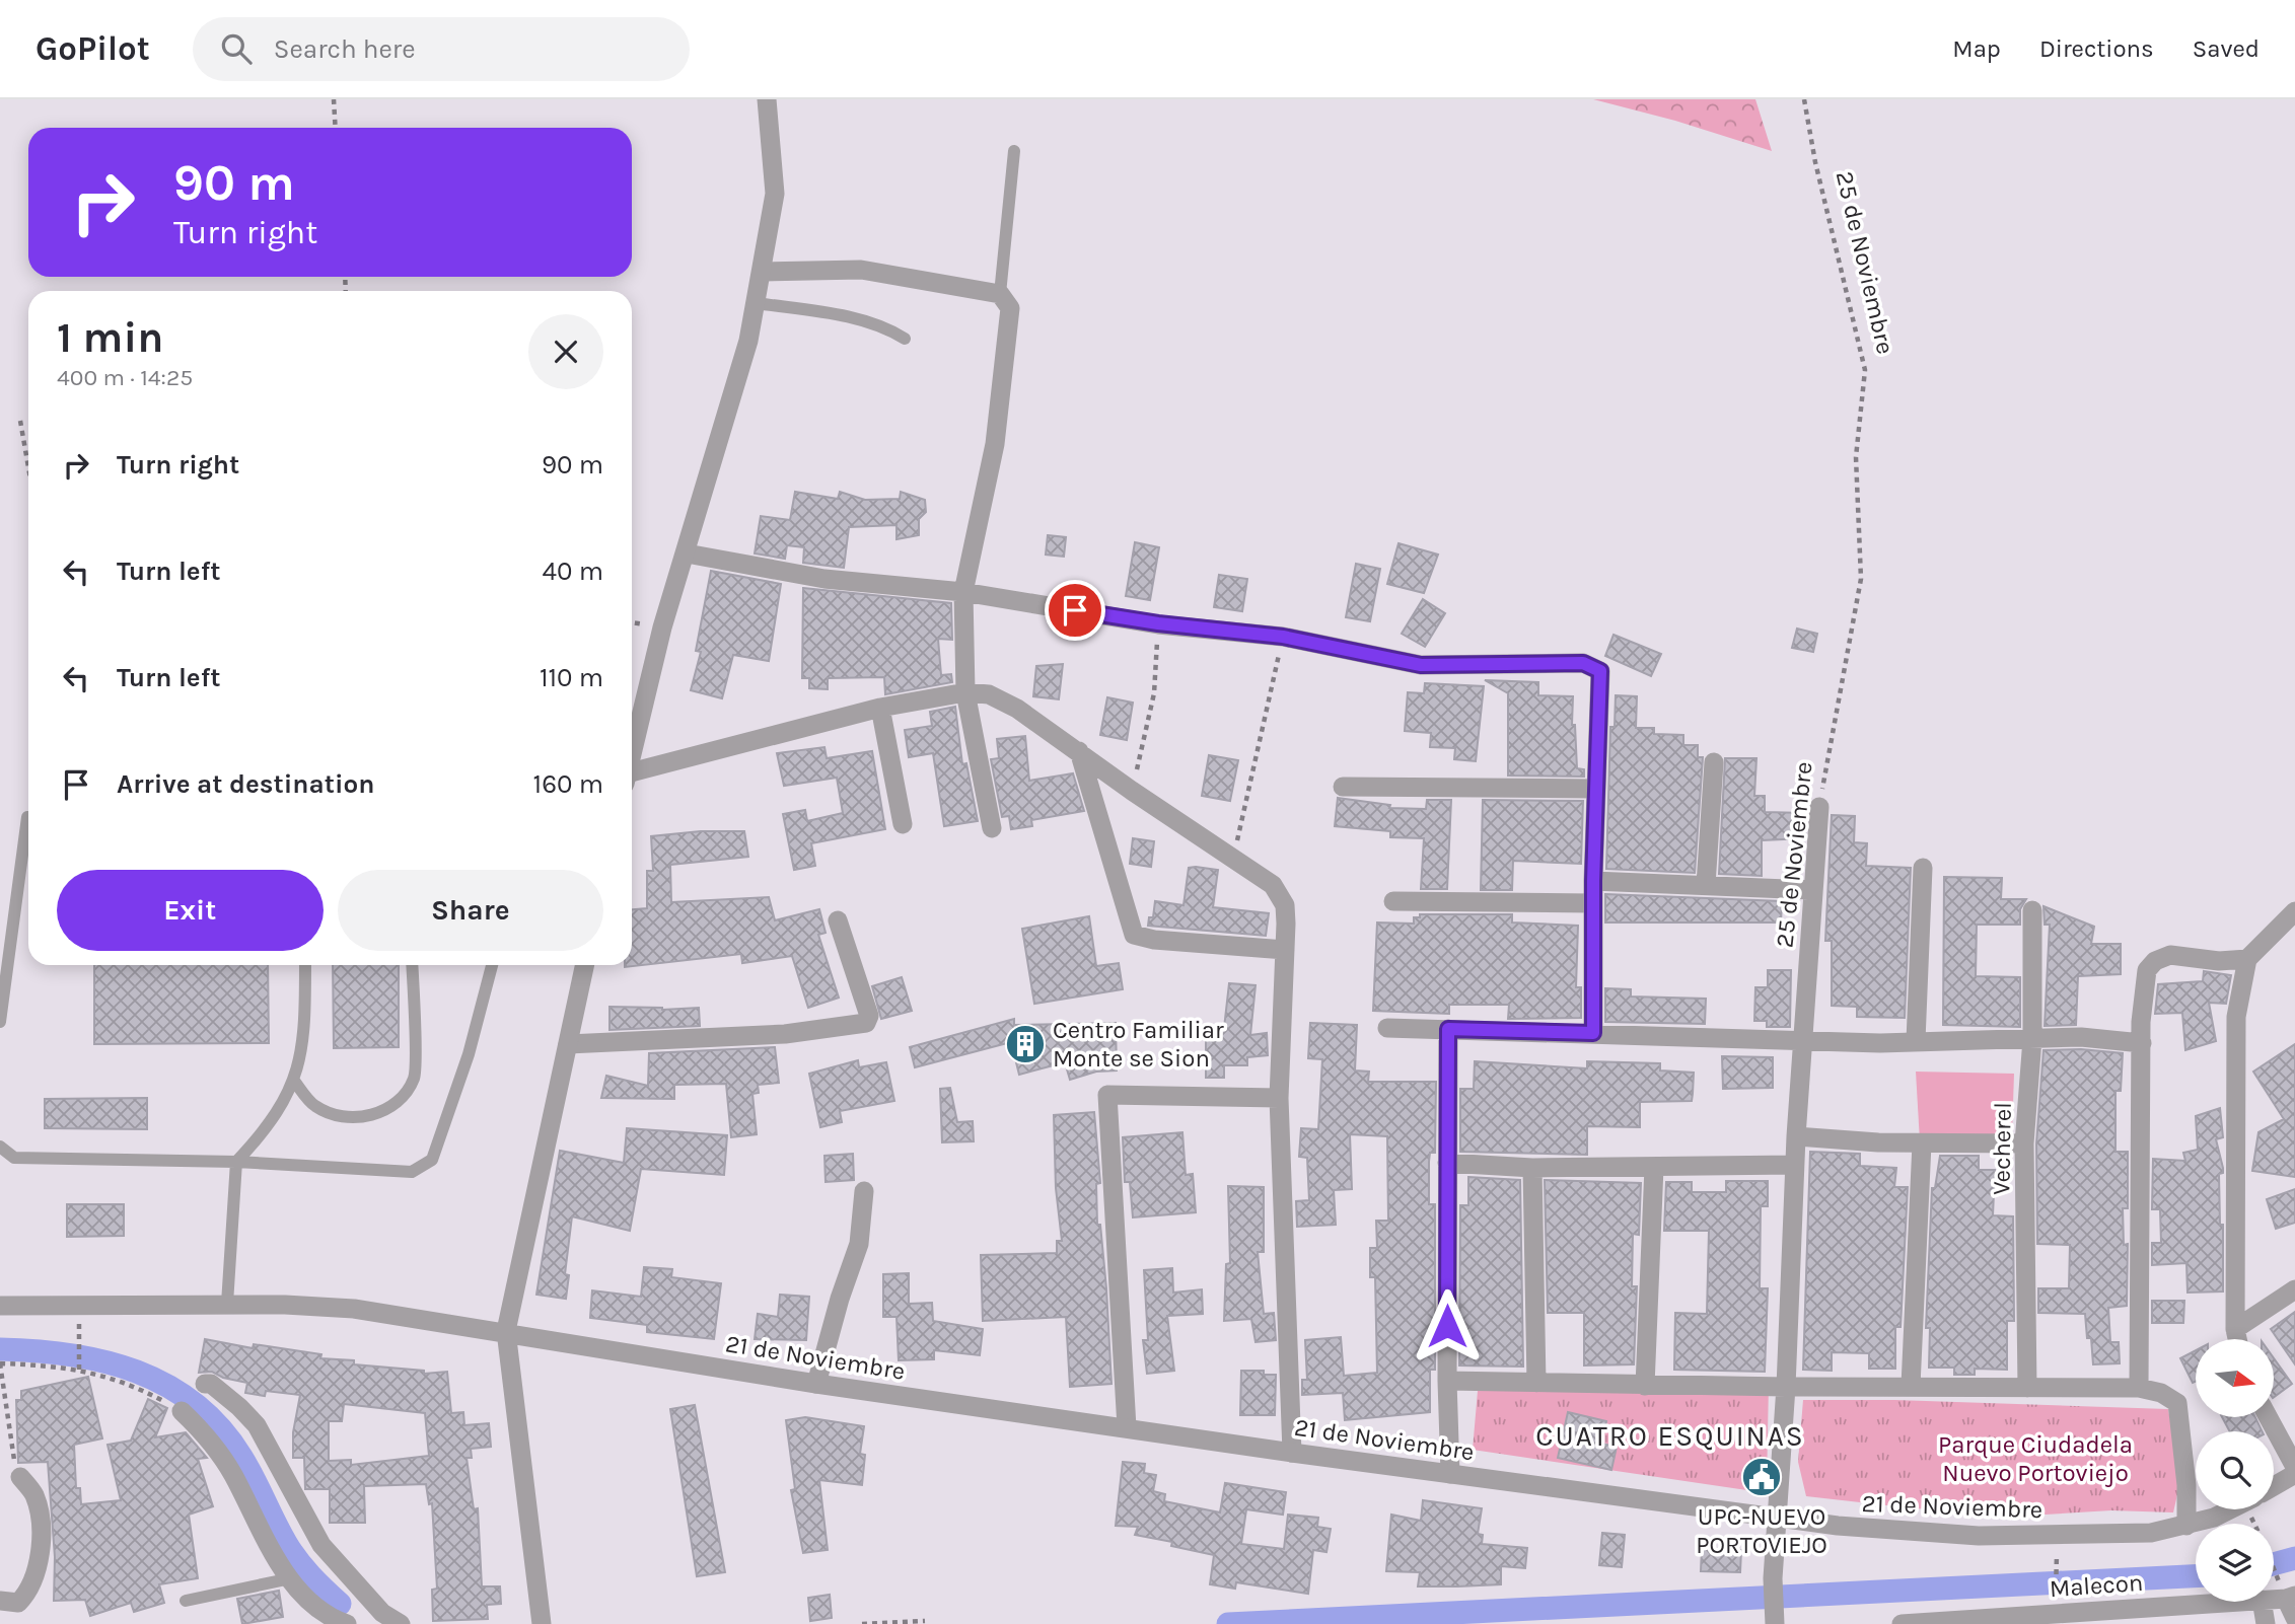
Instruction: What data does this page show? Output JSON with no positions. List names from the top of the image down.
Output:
{
  "streets": {
    "street": [
      "25 de Noviembre",
      "Vecherel",
      "21 de Noviembre",
      "Malecon"
    ]
  },
  "crossings": [
    ["25 de Noviembre", "21 de Noviembre"]
  ],
  "districts": ["CUATRO ESQUINAS"],
  "parks": ["Parque Ciudadela Nuevo Portoviejo"],
  "places": {
    "building": ["Centro Familiar Monte se Sion"],
    "public building": ["UPC-NUEVO PORTOVIEJO"]
  },
  "north": "right",
  "page": {
    "header": "GoPilot",
    "search": "Search here",
    "nav": ["Map", "Directions", "Saved"],
    "turn": ["90 m", "Turn right"],
    "heading": ["1 min", "400 m · 14:25"],
    "list": [
      {
        "name": "Turn right",
        "value": "90 m"
      },
      {
        "name": "Turn left",
        "value": "40 m"
      },
      {
        "name": "Turn left",
        "value": "110 m"
      },
      {
        "name": "Arrive at destination",
        "value": "160 m"
      }
    ],
    "buttons": ["Exit", "Share"]
  }
}
